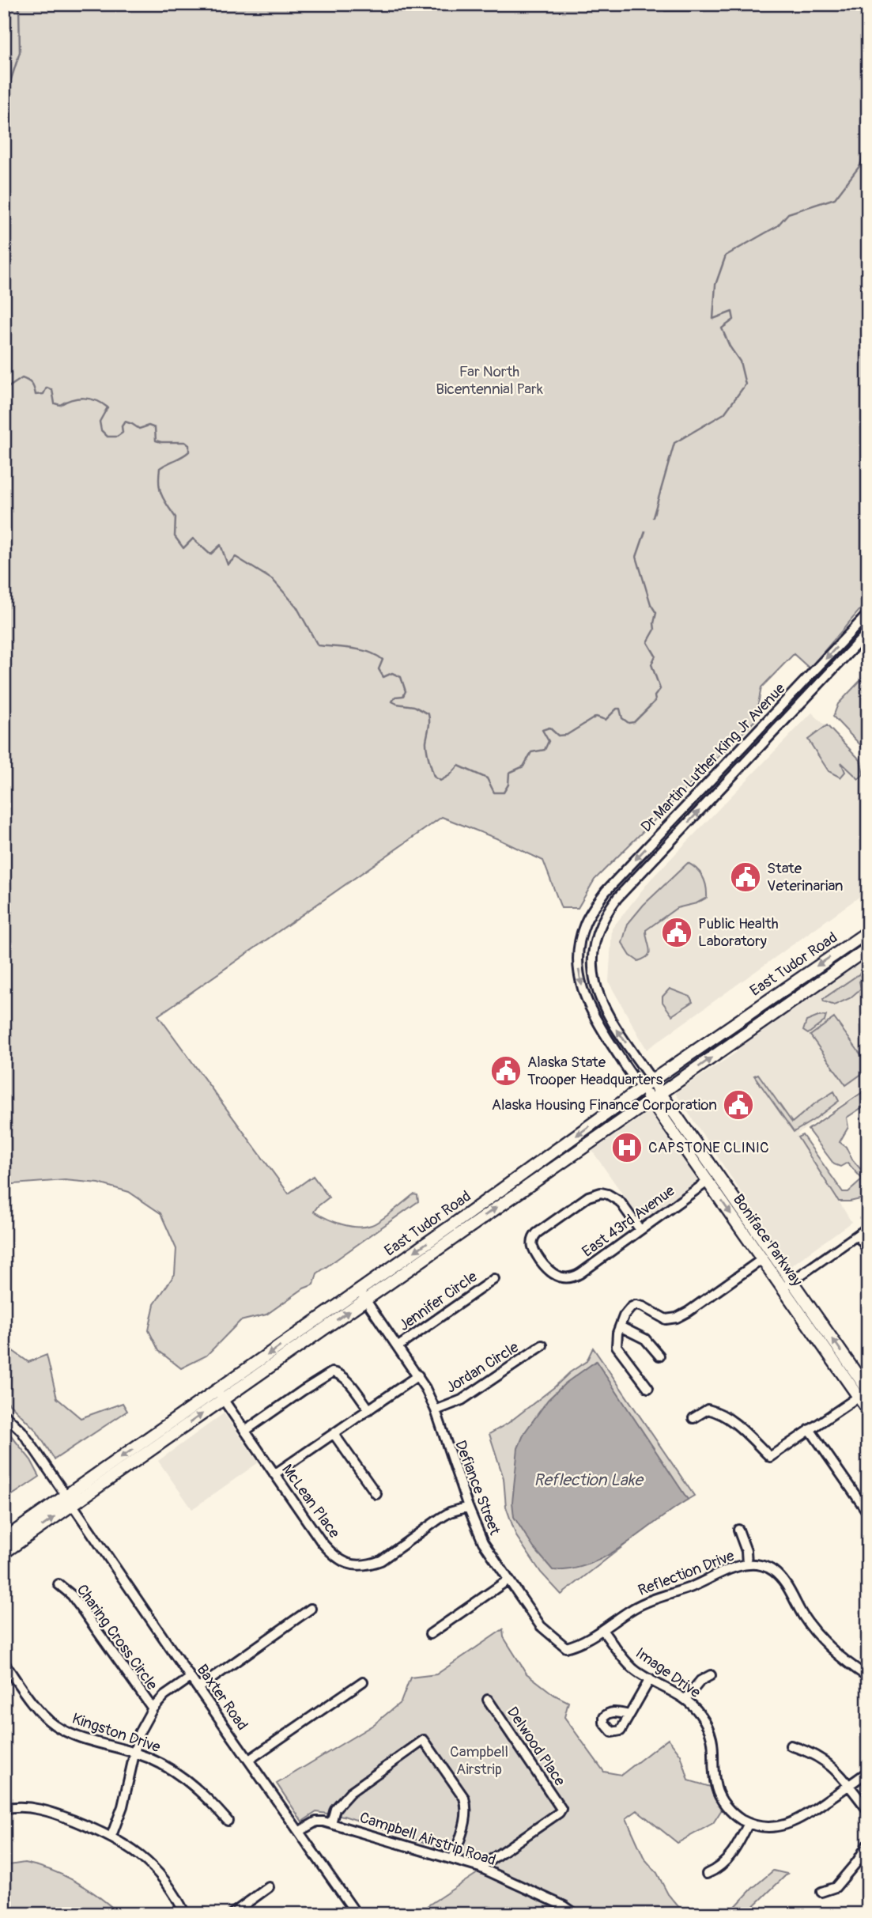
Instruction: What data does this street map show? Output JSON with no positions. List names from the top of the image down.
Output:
{
  "streets": {
    "main road": ["East Tudor Road", "Boniface Parkway"],
    "street": [
      "Dr Martin Luther King Jr Avenue",
      "East 43rd Avenue",
      "Jennifer Circle",
      "Jordan Circle",
      "Defiance Street",
      "McLean Place",
      "Reflection Drive",
      "Charing Cross Circle",
      "Image Drive",
      "Baxter Road",
      "Kingston Drive",
      "Delwood Place",
      "Campbell Airstrip Road"
    ]
  },
  "crossings": [
    ["Dr Martin Luther King Jr Avenue", "East Tudor Road"],
    ["Dr Martin Luther King Jr Avenue", "Boniface Parkway"],
    ["East Tudor Road", "Boniface Parkway"],
    ["East Tudor Road", "Defiance Street"],
    ["East Tudor Road", "McLean Place"],
    ["East Tudor Road", "Baxter Road"],
    ["East 43rd Avenue", "Boniface Parkway"],
    ["Jennifer Circle", "Defiance Street"],
    ["Jordan Circle", "Defiance Street"],
    ["Defiance Street", "McLean Place"],
    ["Defiance Street", "Reflection Drive"],
    ["Defiance Street", "Image Drive"],
    ["Reflection Drive", "Image Drive"],
    ["Baxter Road", "Campbell Airstrip Road"],
    ["Delwood Place", "Campbell Airstrip Road"]
  ],
  "water": ["Reflection Lake"],
  "parks": ["Far North Bicentennial Park", "Campbell Airstrip"],
  "places": {
    "public building": [
      "State Veterinarian",
      "Public Health Laboratory",
      "Alaska State Trooper Headquarters",
      "Alaska Housing Finance Corporation"
    ],
    "hospital": ["CAPSTONE CLINIC"]
  }
}
